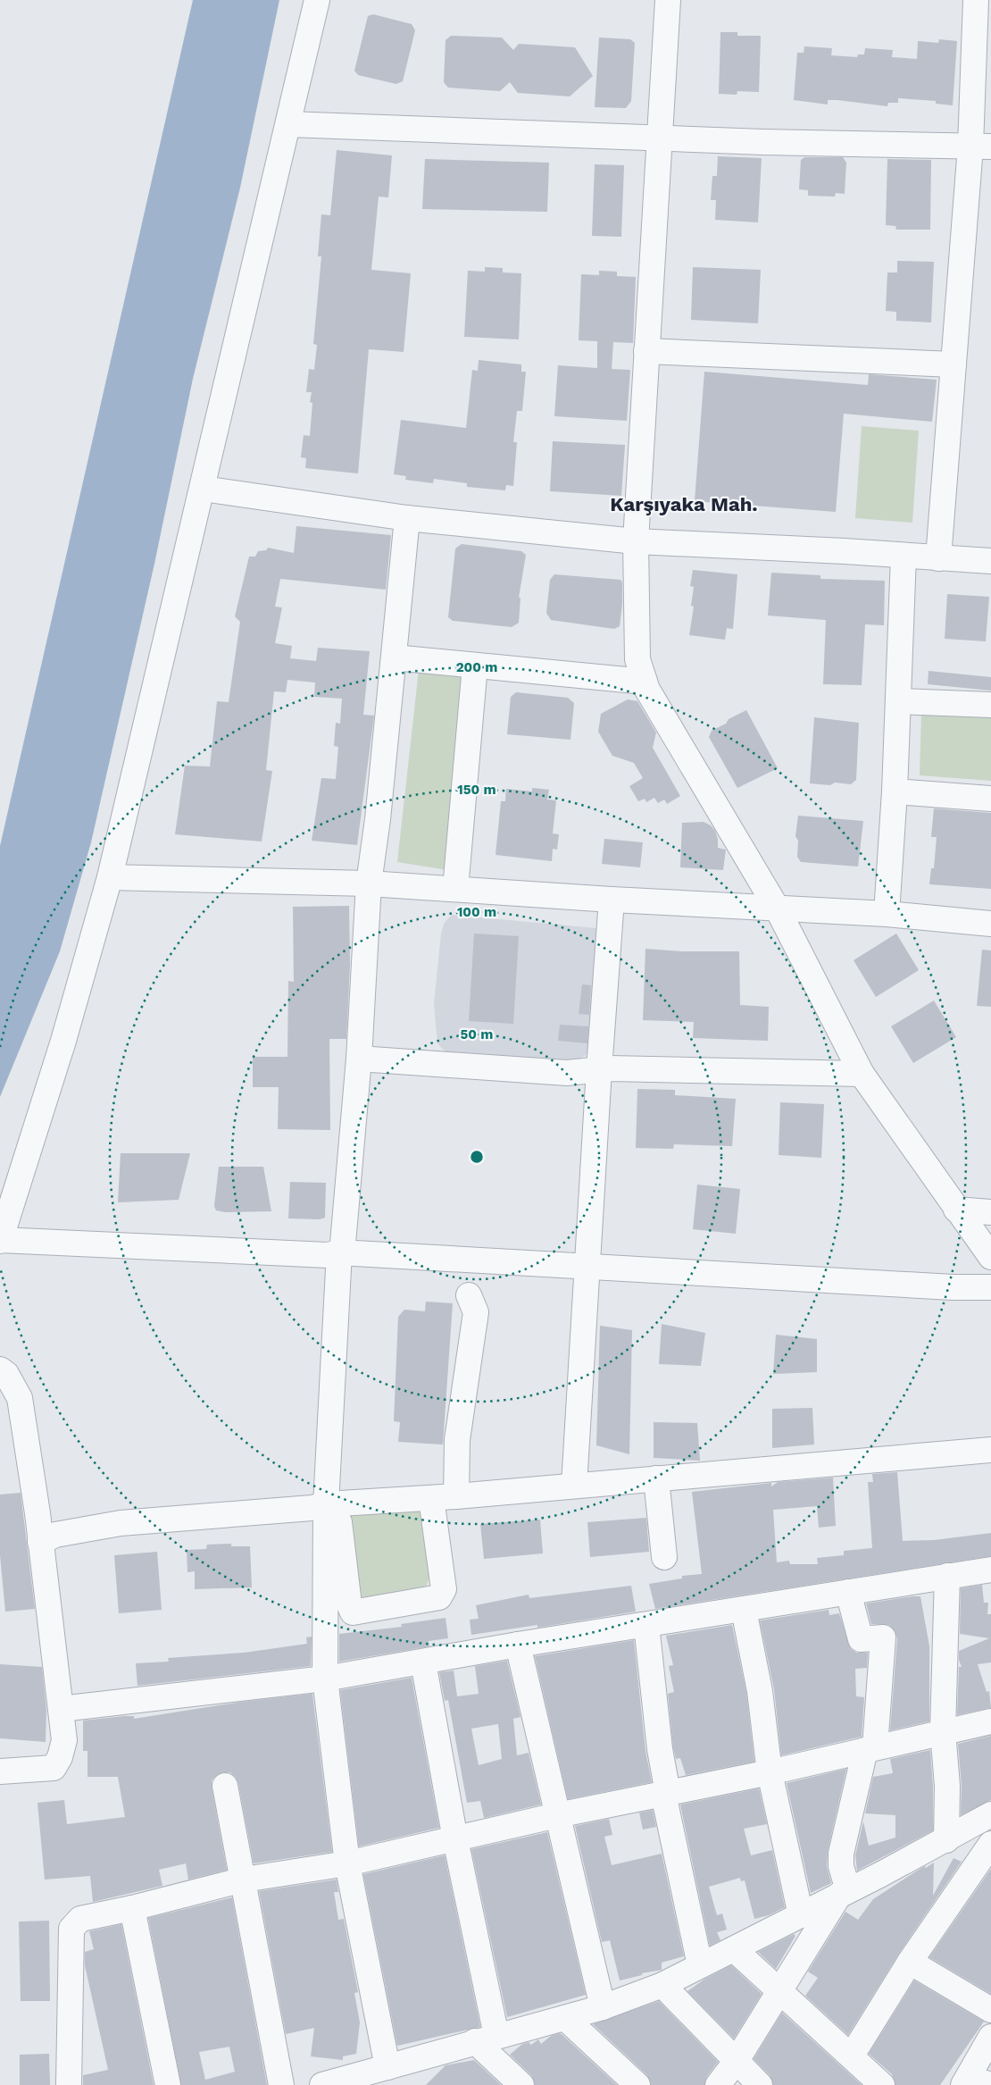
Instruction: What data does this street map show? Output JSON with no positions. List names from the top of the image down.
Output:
{
  "districts": ["Karşıyaka Mah."],
  "rings": [
    "200 m",
    "150 m",
    "100 m",
    "50 m"
  ]
}
